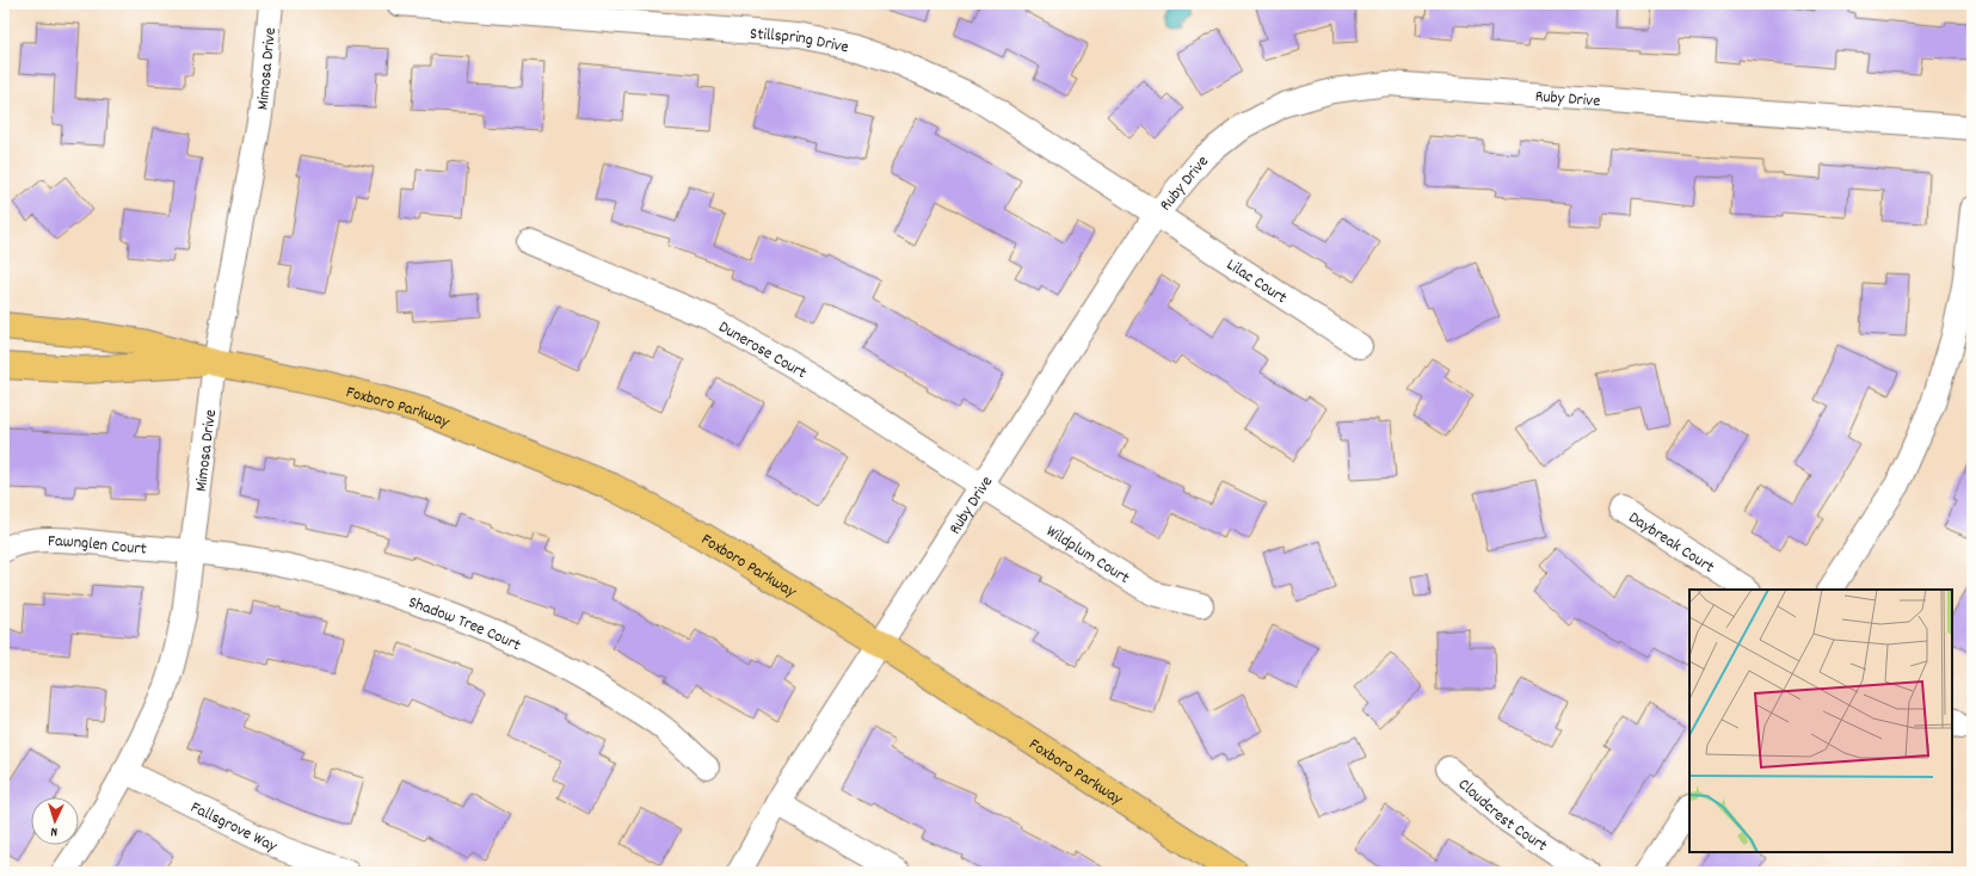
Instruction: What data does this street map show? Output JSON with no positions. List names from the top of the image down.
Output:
{
  "streets": {
    "main road": ["Foxboro Parkway"],
    "street": [
      "Stillspring Drive",
      "Mimosa Drive",
      "Ruby Drive",
      "Lilac Court",
      "Dunerose Court",
      "Daybreak Court",
      "Fawnglen Court",
      "Wildplum Court",
      "Shadow Tree Court",
      "Cloudcrest Court",
      "Fallsgrove Way"
    ]
  },
  "crossings": [
    ["Stillspring Drive", "Ruby Drive"],
    ["Stillspring Drive", "Lilac Court"],
    ["Mimosa Drive", "Foxboro Parkway"],
    ["Mimosa Drive", "Fawnglen Court"],
    ["Mimosa Drive", "Shadow Tree Court"],
    ["Mimosa Drive", "Fallsgrove Way"],
    ["Ruby Drive", "Lilac Court"],
    ["Ruby Drive", "Dunerose Court"],
    ["Ruby Drive", "Foxboro Parkway"],
    ["Ruby Drive", "Wildplum Court"],
    ["Dunerose Court", "Wildplum Court"],
    ["Fawnglen Court", "Shadow Tree Court"]
  ],
  "north": "bottom"
}
